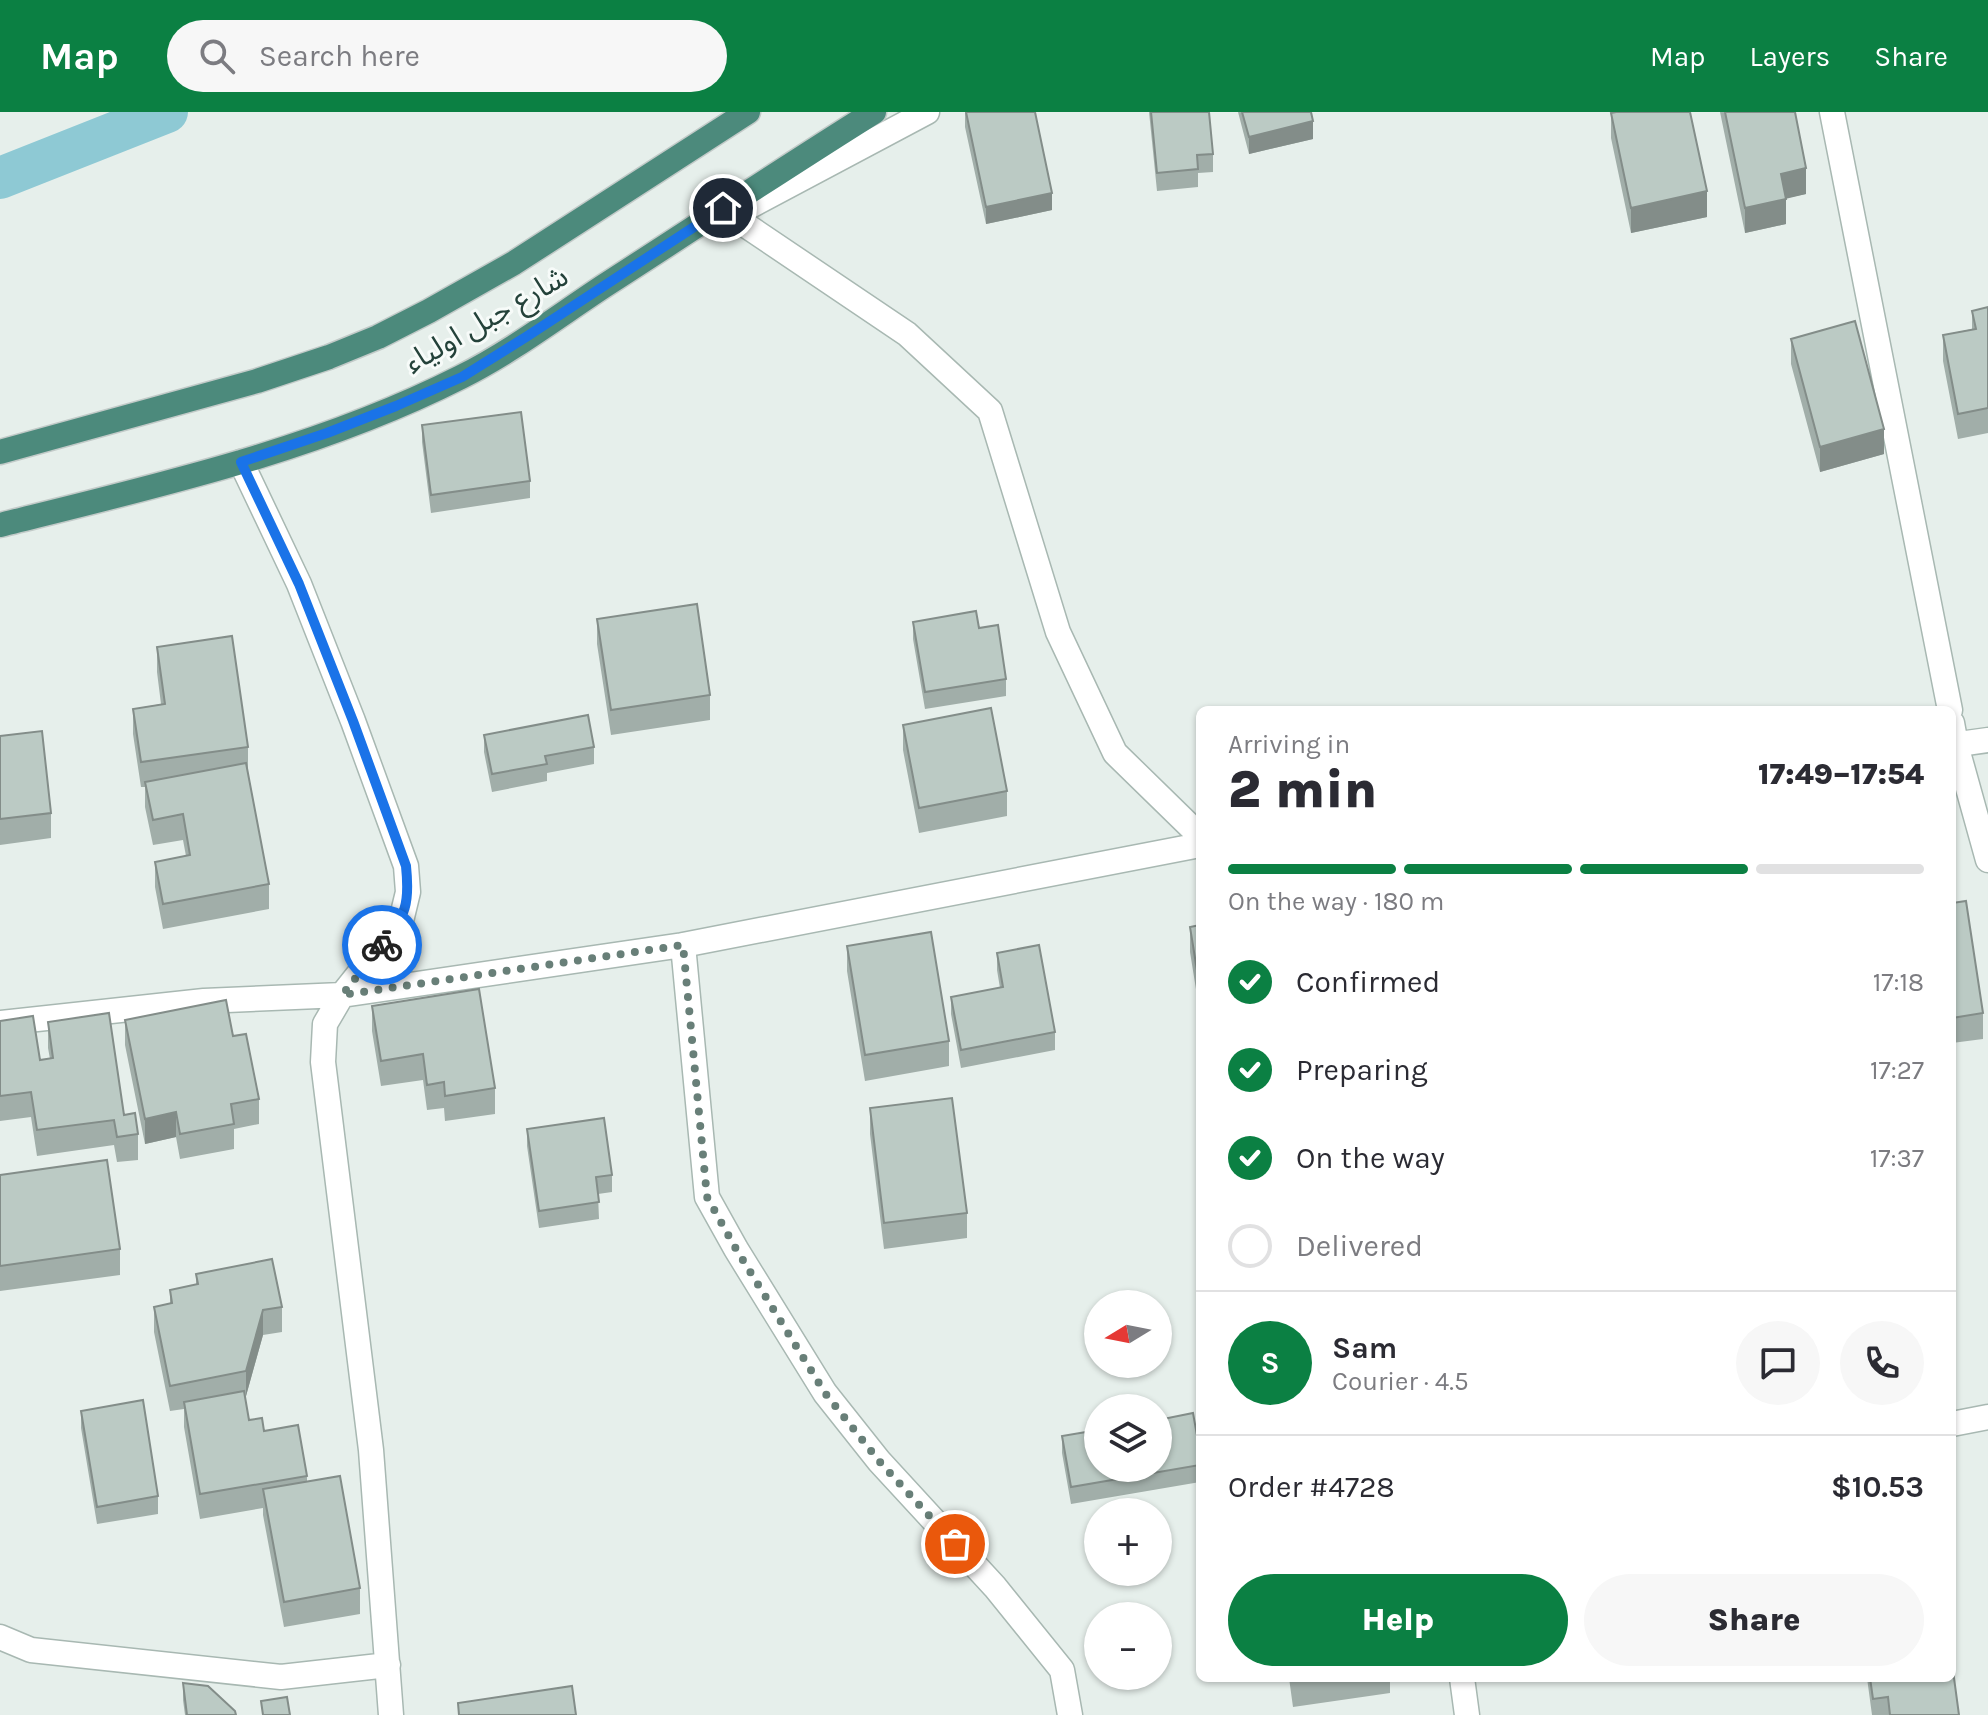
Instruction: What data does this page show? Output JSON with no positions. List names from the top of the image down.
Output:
{
  "streets": {
    "highway": ["شارع جبل اولياء"]
  },
  "north": "left",
  "page": {
    "header": "Map",
    "search": "Search here",
    "nav": ["Map", "Layers", "Share"],
    "heading": ["2 min", "Arriving in", "17:49–17:54"],
    "panel": [
      "Sam",
      "Courier · 4.5",
      "Order #4728",
      "$10.53"
    ],
    "bar": "On the way · 180 m",
    "list": [
      ["Confirmed", "17:18"],
      ["Preparing", "17:27"],
      ["On the way", "17:37"],
      "Delivered"
    ],
    "map_buttons": ["+", "−"],
    "round": "S",
    "buttons": ["Help", "Share"]
  }
}
